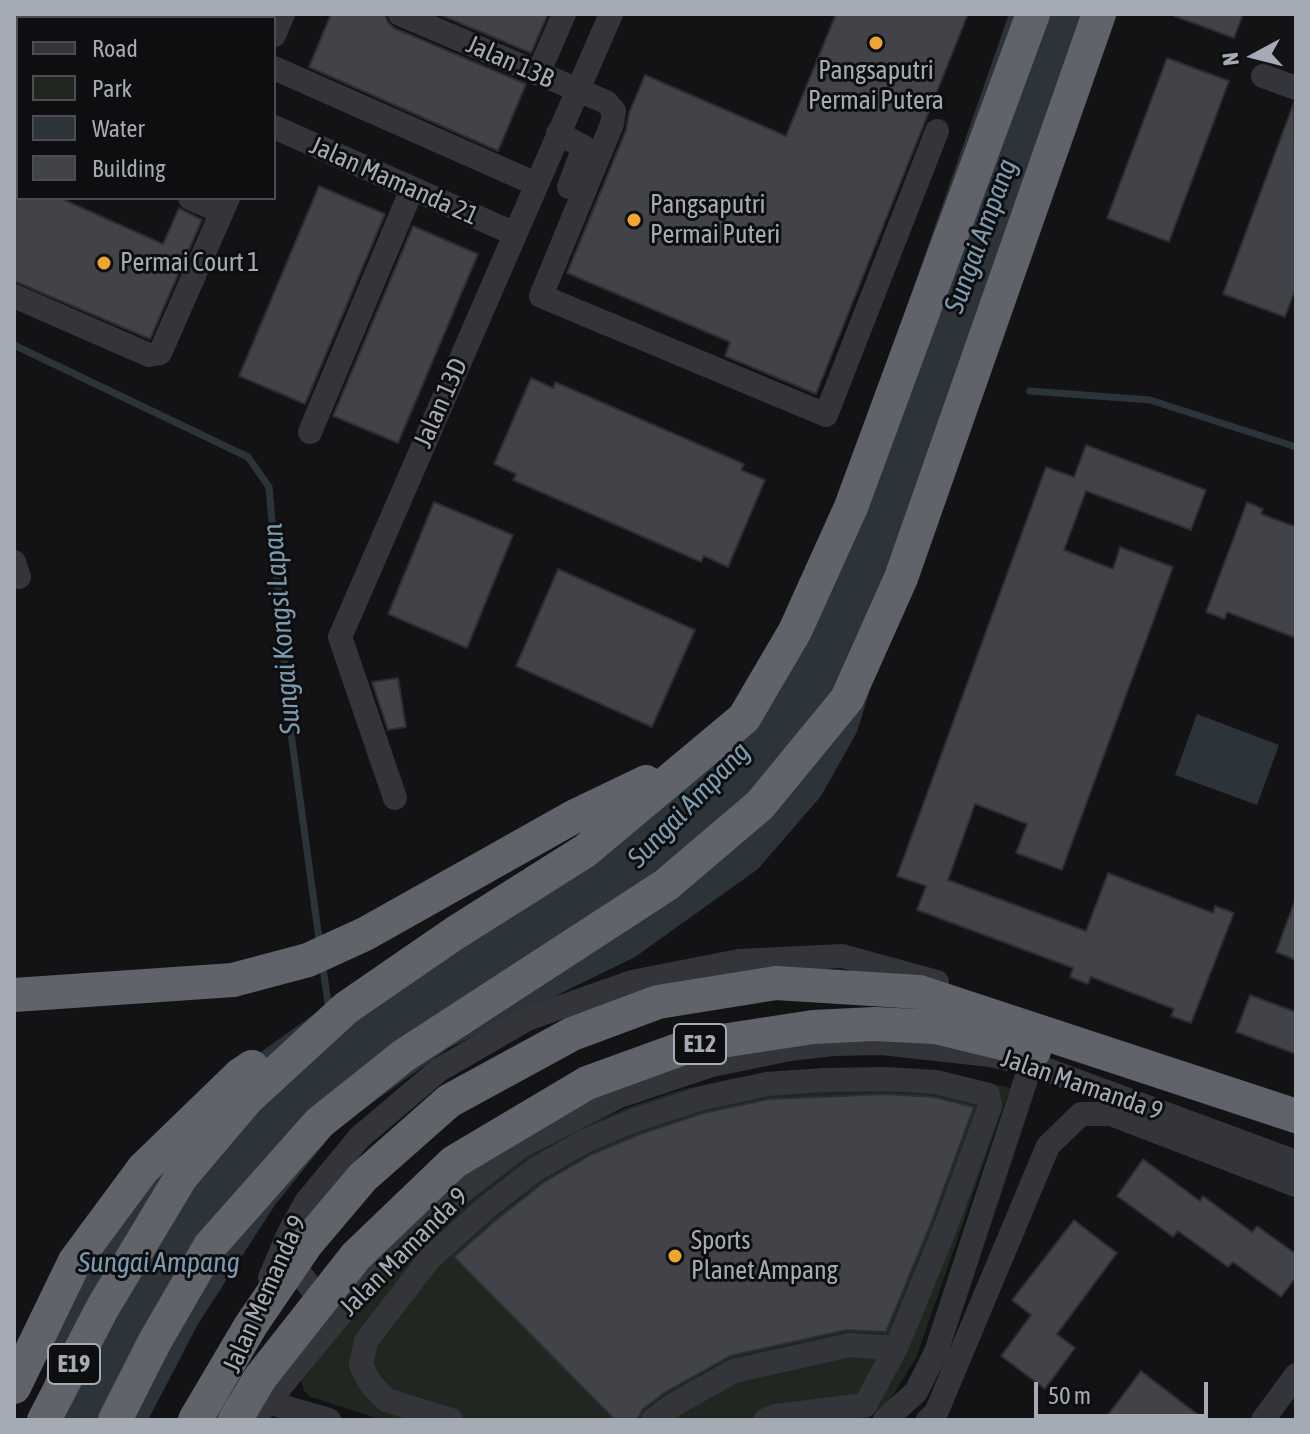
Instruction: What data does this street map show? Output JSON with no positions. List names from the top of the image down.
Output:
{
  "streets": {
    "highway": ["E12", "E19"],
    "street": [
      "Jalan 13B",
      "Jalan Mamanda 21",
      "Jalan 13D",
      "Jalan Mamanda 9",
      "Jalan Memanda 9"
    ]
  },
  "crossings": [
    ["Jalan 13B", "Jalan 13D"],
    ["Jalan Mamanda 21", "Jalan 13D"],
    ["E12", "Jalan Memanda 9"]
  ],
  "water": ["Sungai Ampang", "Sungai Kongsi Lapan"],
  "places": [
    "Pangsaputri Permai Putera",
    "Pangsaputri Permai Puteri",
    "Permai Court 1",
    "Sports Planet Ampang"
  ],
  "legend": [
    "Road",
    "Park",
    "Water",
    "Building"
  ],
  "scale_bar": "50 m",
  "north": "left"
}
